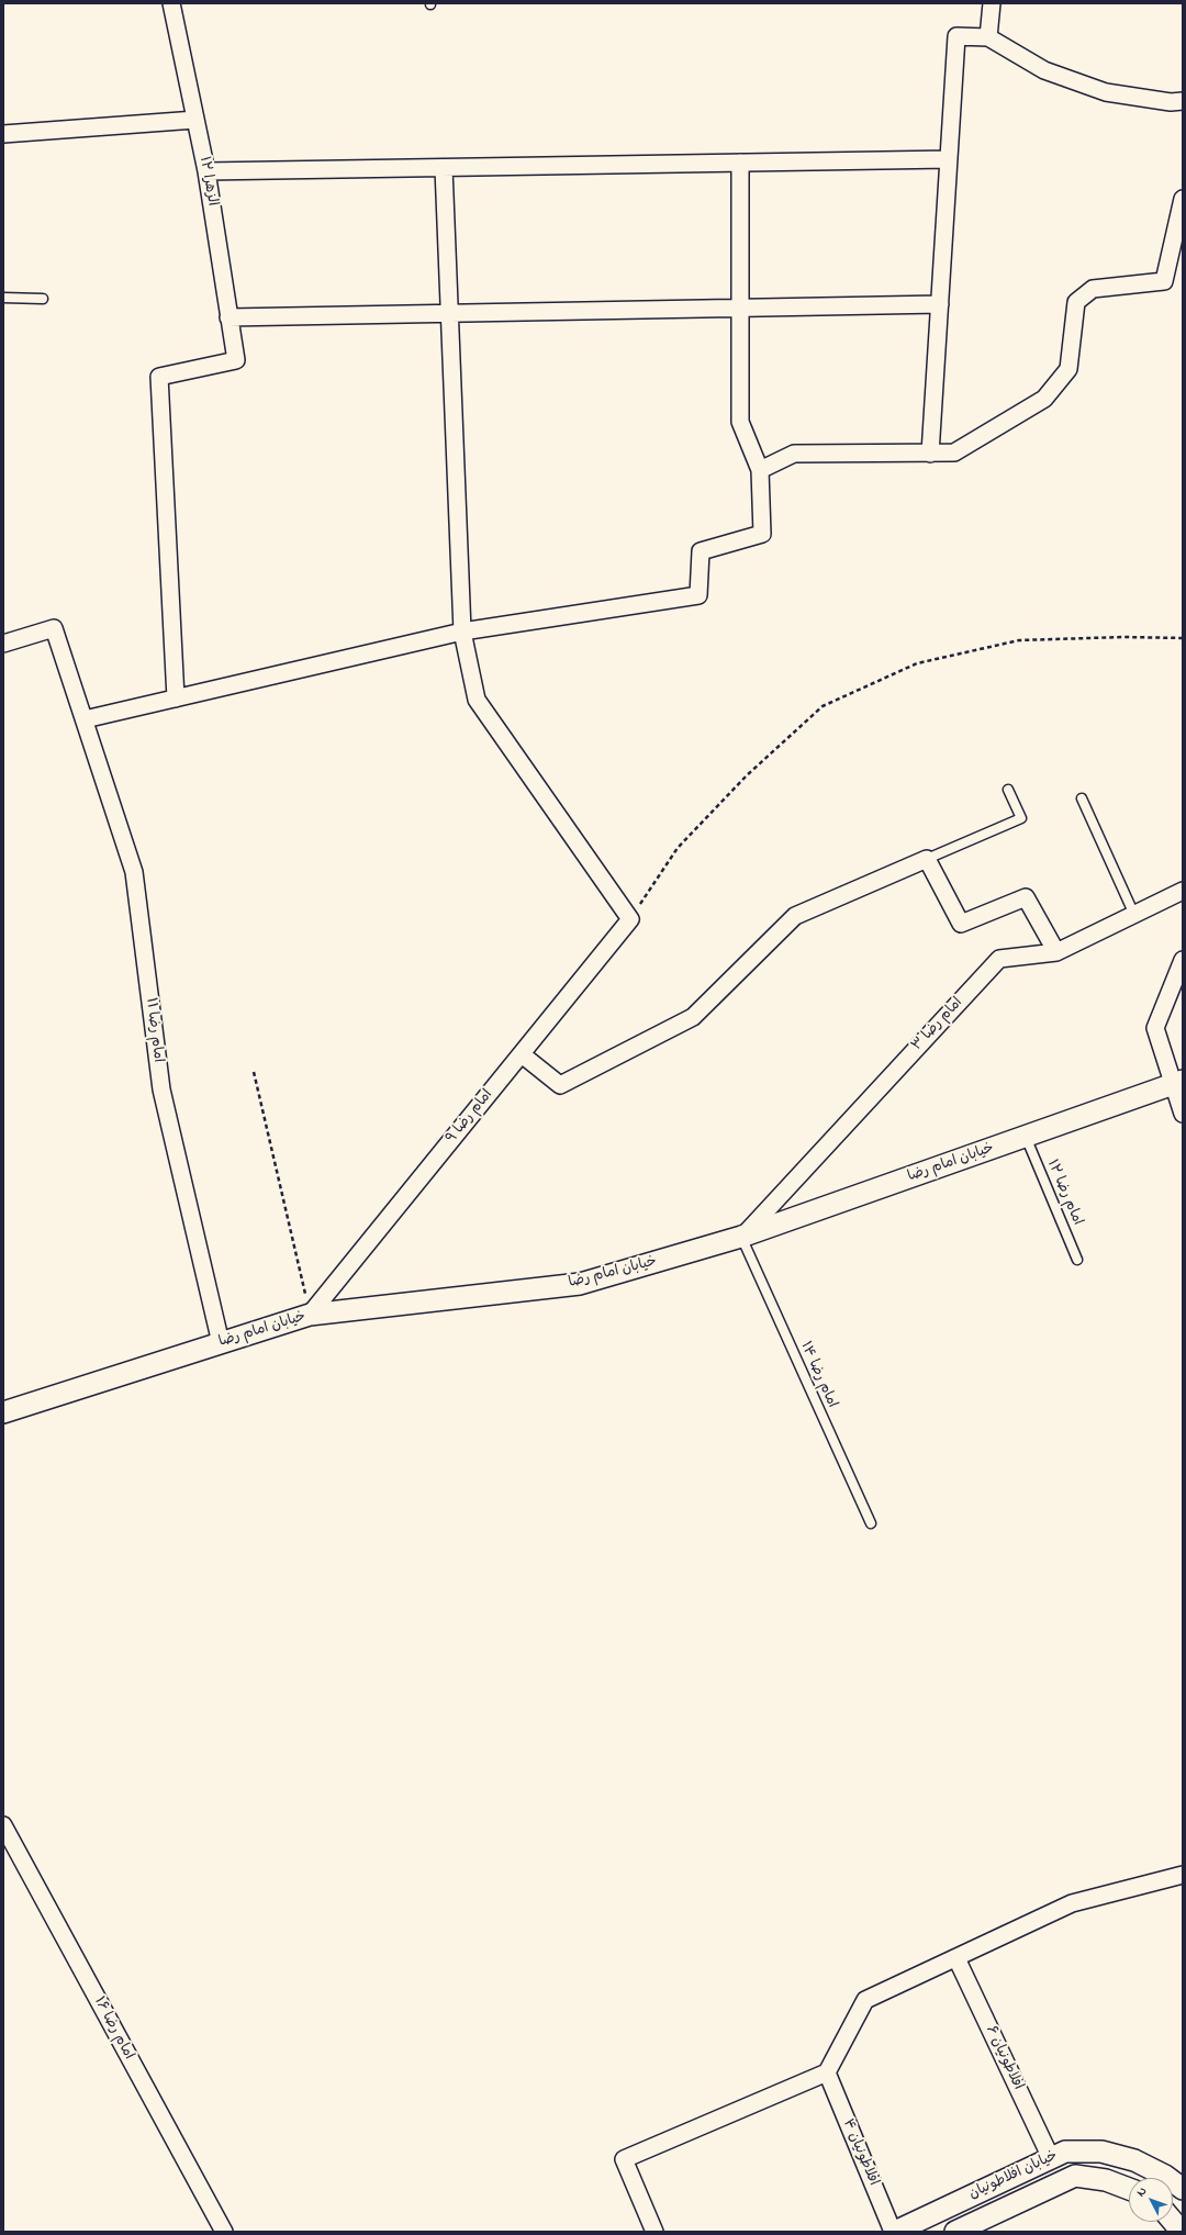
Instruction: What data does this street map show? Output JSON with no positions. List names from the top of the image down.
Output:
{
  "streets": {
    "street": [
      "الزهرا ۱۲",
      "امام رضا ۳",
      "امام رضا ۱۱",
      "امام رضا ۹",
      "خیابان امام رضا",
      "امام رضا ۱۶",
      "افلاطونیان ۶",
      "افلاطونیان ۴",
      "خیابان افلاطونیان"
    ],
    "lane": ["امام رضا ۱۲", "امام رضا ۱۴"]
  },
  "crossings": [
    ["امام رضا ۳", "خیابان امام رضا"],
    ["امام رضا ۳", "امام رضا ۱۴"],
    ["امام رضا ۱۱", "خیابان امام رضا"],
    ["امام رضا ۹", "خیابان امام رضا"],
    ["خیابان امام رضا", "امام رضا ۱۲"],
    ["خیابان امام رضا", "امام رضا ۱۴"],
    ["افلاطونیان ۶", "خیابان افلاطونیان"],
    ["افلاطونیان ۴", "خیابان افلاطونیان"]
  ],
  "north": "top left"
}
